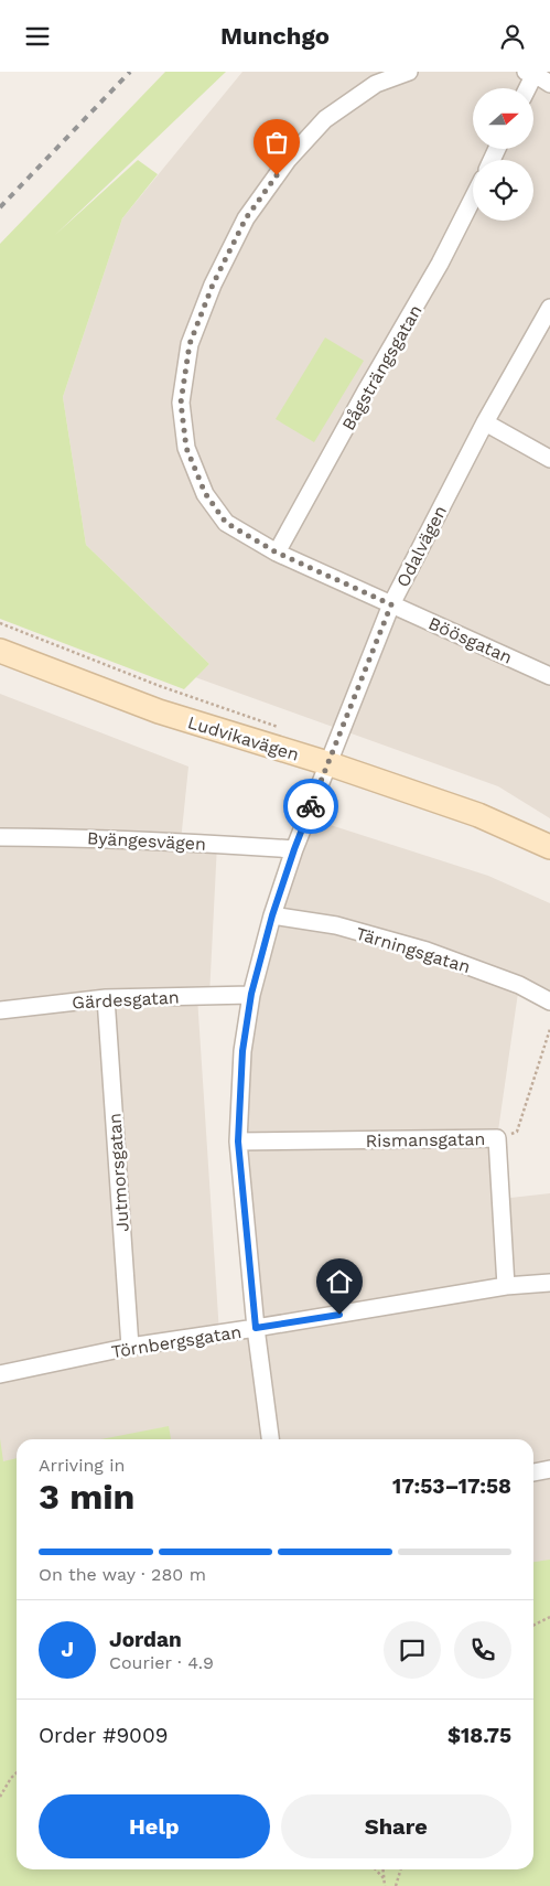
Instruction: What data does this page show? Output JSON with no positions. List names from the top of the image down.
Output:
{
  "streets": {
    "street": [
      "Bågsträngsgatan",
      "Odalvägen",
      "Böösgatan",
      "Ludvikavägen",
      "Byängesvägen",
      "Tärningsgatan",
      "Gärdesgatan",
      "Rismansgatan",
      "Jutmorsgatan",
      "Törnbergsgatan"
    ]
  },
  "crossings": [
    ["Bågsträngsgatan", "Böösgatan"],
    ["Odalvägen", "Böösgatan"],
    ["Odalvägen", "Ludvikavägen"],
    ["Odalvägen", "Byängesvägen"],
    ["Odalvägen", "Tärningsgatan"],
    ["Odalvägen", "Gärdesgatan"],
    ["Odalvägen", "Rismansgatan"],
    ["Odalvägen", "Törnbergsgatan"],
    ["Gärdesgatan", "Jutmorsgatan"],
    ["Rismansgatan", "Törnbergsgatan"],
    ["Jutmorsgatan", "Törnbergsgatan"]
  ],
  "north": "right",
  "page": {
    "header": "Munchgo",
    "heading": ["3 min", "Arriving in", "17:53–17:58"],
    "panel": [
      "Jordan",
      "Courier · 4.9",
      "Order #9009",
      "$18.75"
    ],
    "bar": "On the way · 280 m",
    "round": "J",
    "buttons": ["Help", "Share"]
  }
}
